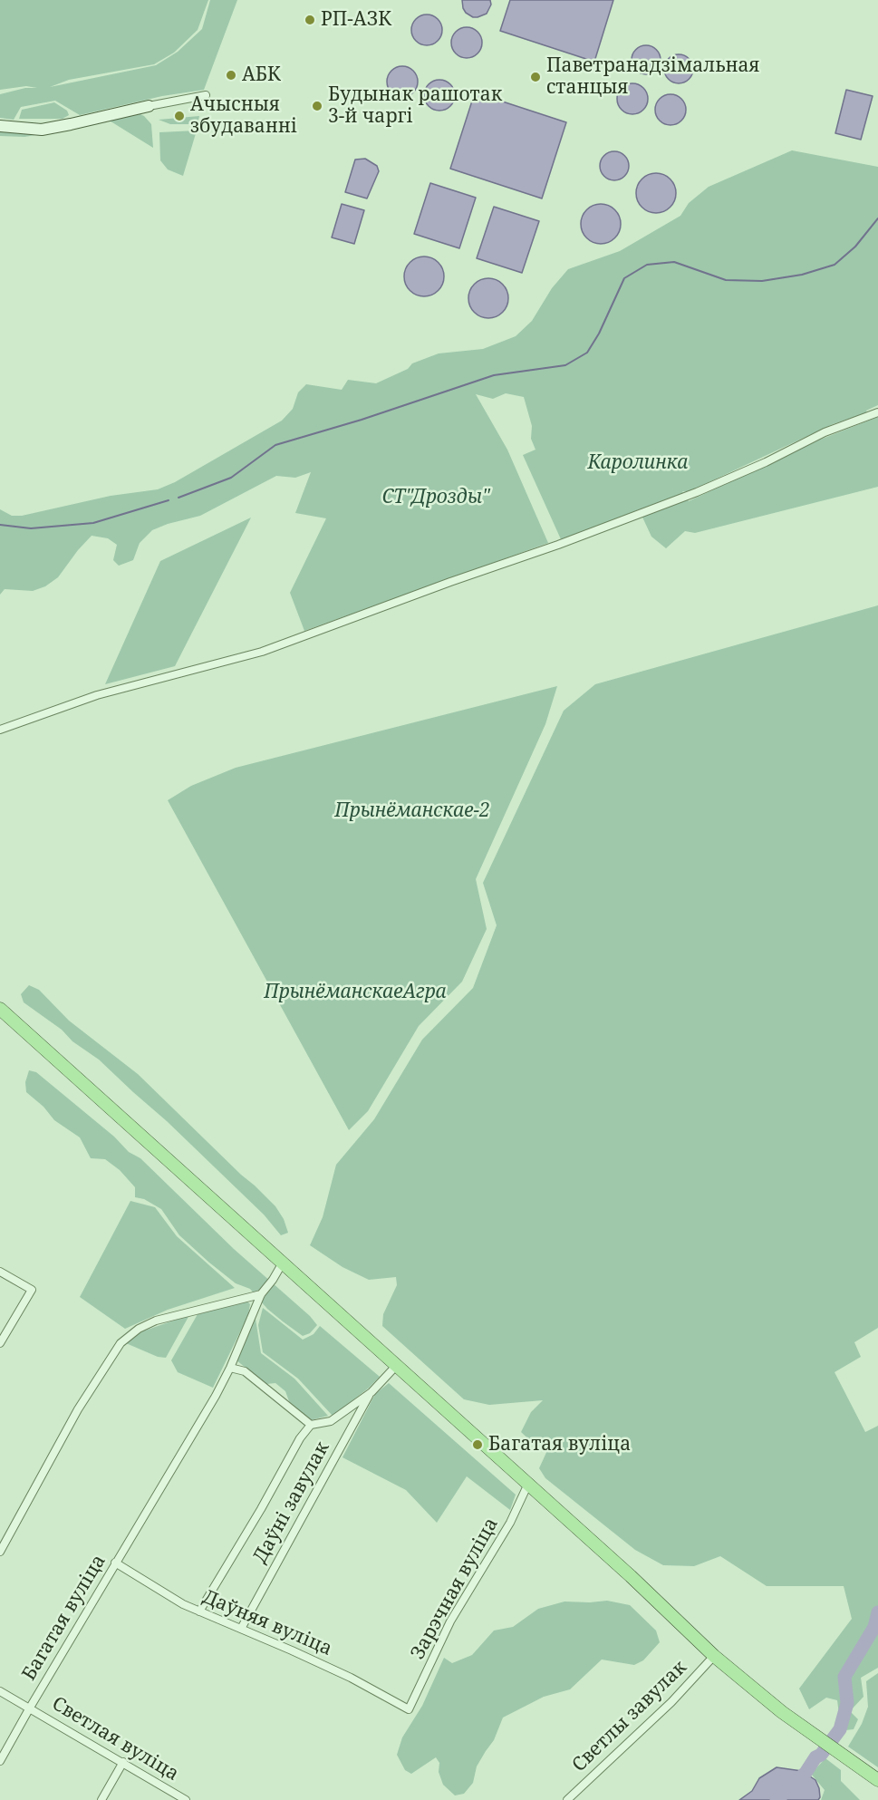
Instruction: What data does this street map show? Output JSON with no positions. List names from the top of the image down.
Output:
{
  "streets": {
    "street": [
      "Даўні завулак",
      "Зарэчная вуліца",
      "Багатая вуліца",
      "Даўняя вуліца",
      "Светлы завулак",
      "Светлая вуліца"
    ]
  },
  "crossings": [
    ["Даўні завулак", "Даўняя вуліца"],
    ["Зарэчная вуліца", "Даўняя вуліца"],
    ["Багатая вуліца", "Даўняя вуліца"],
    ["Багатая вуліца", "Светлая вуліца"]
  ],
  "parks": [
    "Каролинка",
    "СТ\"Дрозды\"",
    "Прынёманскае-2",
    "ПрынёманскаеАгра"
  ],
  "places": [
    "РП-АЗК",
    "АБК",
    "Паветранадзімальная станцыя",
    "Будынак рашотак 3-й чаргі",
    "Ачысныя збудаванні",
    "Багатая вуліца"
  ]
}
